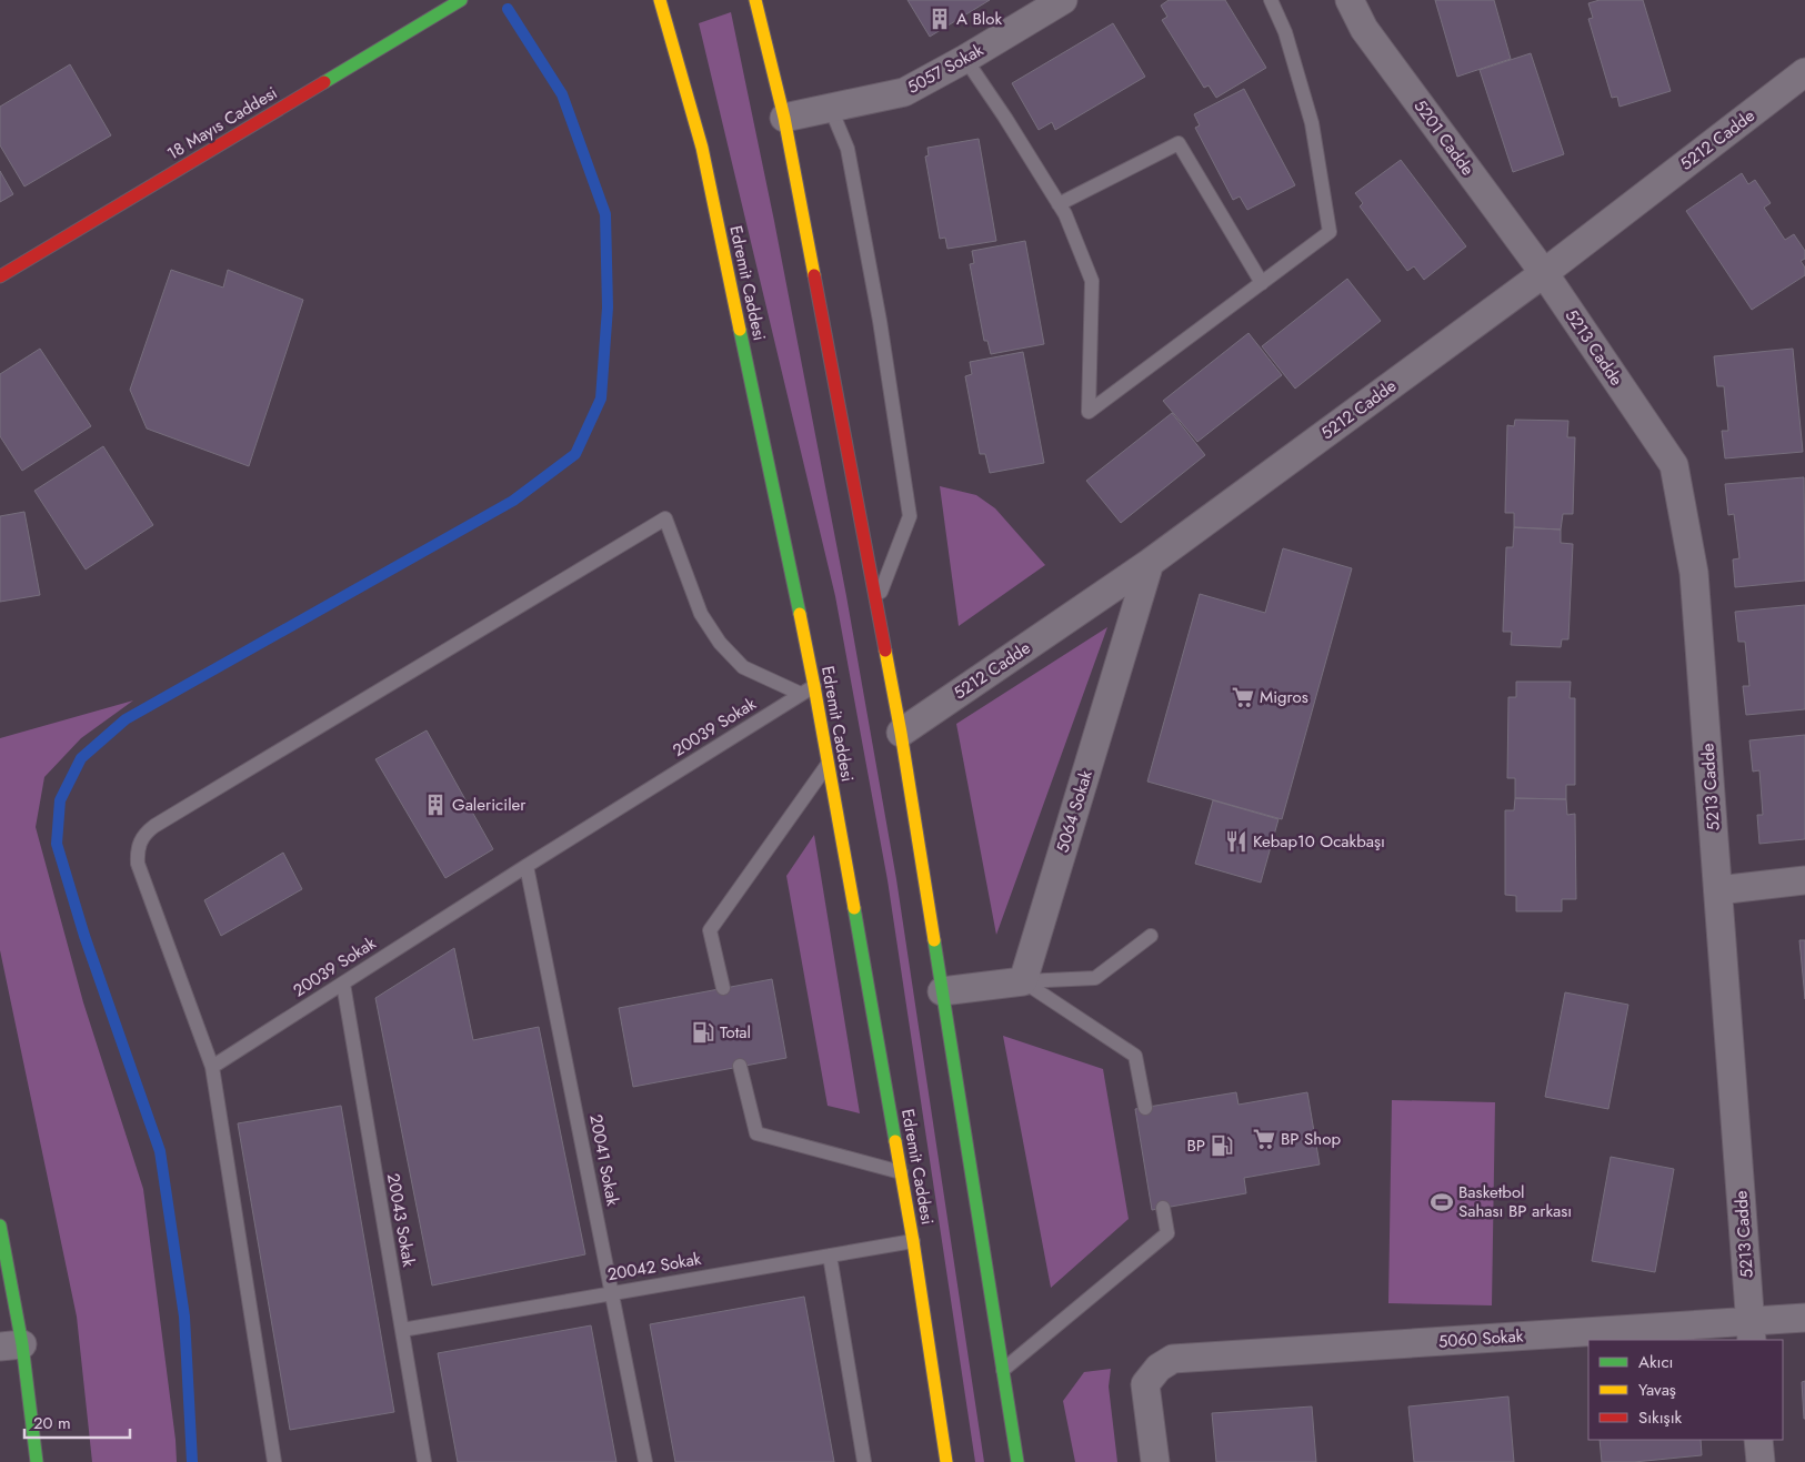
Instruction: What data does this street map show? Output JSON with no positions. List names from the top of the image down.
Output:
{
  "streets": {
    "main road": ["18 Mayıs Caddesi", "Edremit Caddesi"],
    "street": [
      "5057 Sokak",
      "5201 Cadde",
      "5212 Cadde",
      "5213 Cadde",
      "5064 Sokak",
      "5060 Sokak"
    ],
    "lane": [
      "20039 Sokak",
      "20041 Sokak",
      "20043 Sokak",
      "20042 Sokak"
    ]
  },
  "crossings": [
    ["5201 Cadde", "5212 Cadde"],
    ["5201 Cadde", "5213 Cadde"],
    ["5212 Cadde", "5213 Cadde"],
    ["5212 Cadde", "5064 Sokak"],
    ["Edremit Caddesi", "20039 Sokak"],
    ["Edremit Caddesi", "20042 Sokak"],
    ["5213 Cadde", "5060 Sokak"],
    ["20039 Sokak", "20041 Sokak"],
    ["20039 Sokak", "20043 Sokak"],
    ["20041 Sokak", "20042 Sokak"],
    ["20043 Sokak", "20042 Sokak"]
  ],
  "places": {
    "building": ["A Blok", "Galericiler"],
    "supermarket": ["Migros", "BP Shop"],
    "restaurant": ["Kebap10 Ocakbaşı"],
    "fuel station": ["Total", "BP"],
    "sports": ["Basketbol Sahası BP arkası"]
  },
  "legend": ["Akıcı", "Yavaş", "Sıkışık"],
  "scale_bar": "20 m"
}
